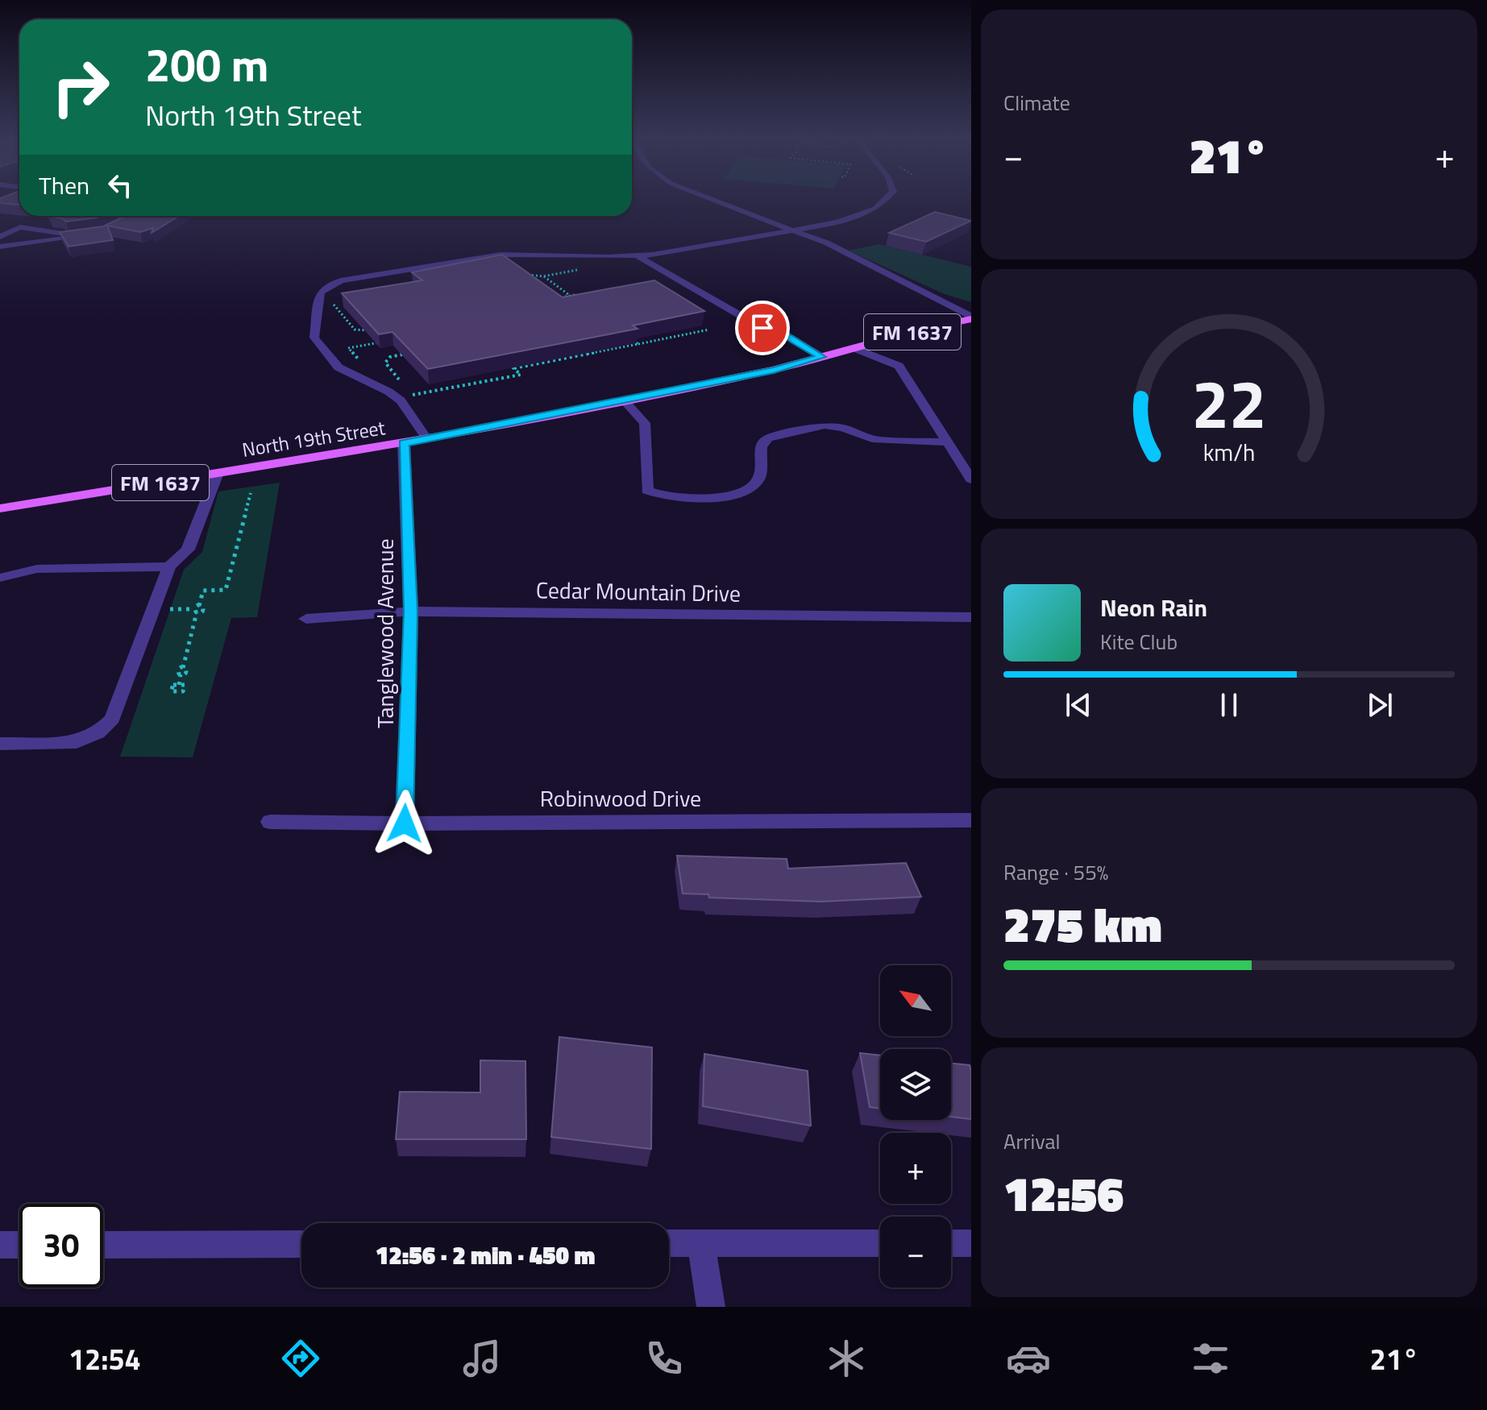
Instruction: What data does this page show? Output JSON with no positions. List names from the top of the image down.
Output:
{
  "streets": {
    "main road": ["FM 1637", "North 19th Street"],
    "street": ["Cedar Mountain Drive", "Tanglewood Avenue", "Robinwood Drive"]
  },
  "crossings": [
    ["North 19th Street", "Tanglewood Avenue"],
    ["Cedar Mountain Drive", "Tanglewood Avenue"],
    ["Tanglewood Avenue", "Robinwood Drive"]
  ],
  "north": "top left",
  "page": {
    "tile": [
      "Climate",
      ["Range · 55%", "275 km"],
      ["Arrival", "12:56"]
    ],
    "turn": ["200 m", "North 19th Street"],
    "heat": ["−", "21°", "+"],
    "then": "Then",
    "song": ["Neon Rain", "Kite Club"],
    "map_buttons": ["+", "−"],
    "limit": "30",
    "trip": "12:56 · 2 min · 450 m",
    "tabs": ["12:54", "21°"],
    "gauge": ["22", "km/h"]
  }
}
